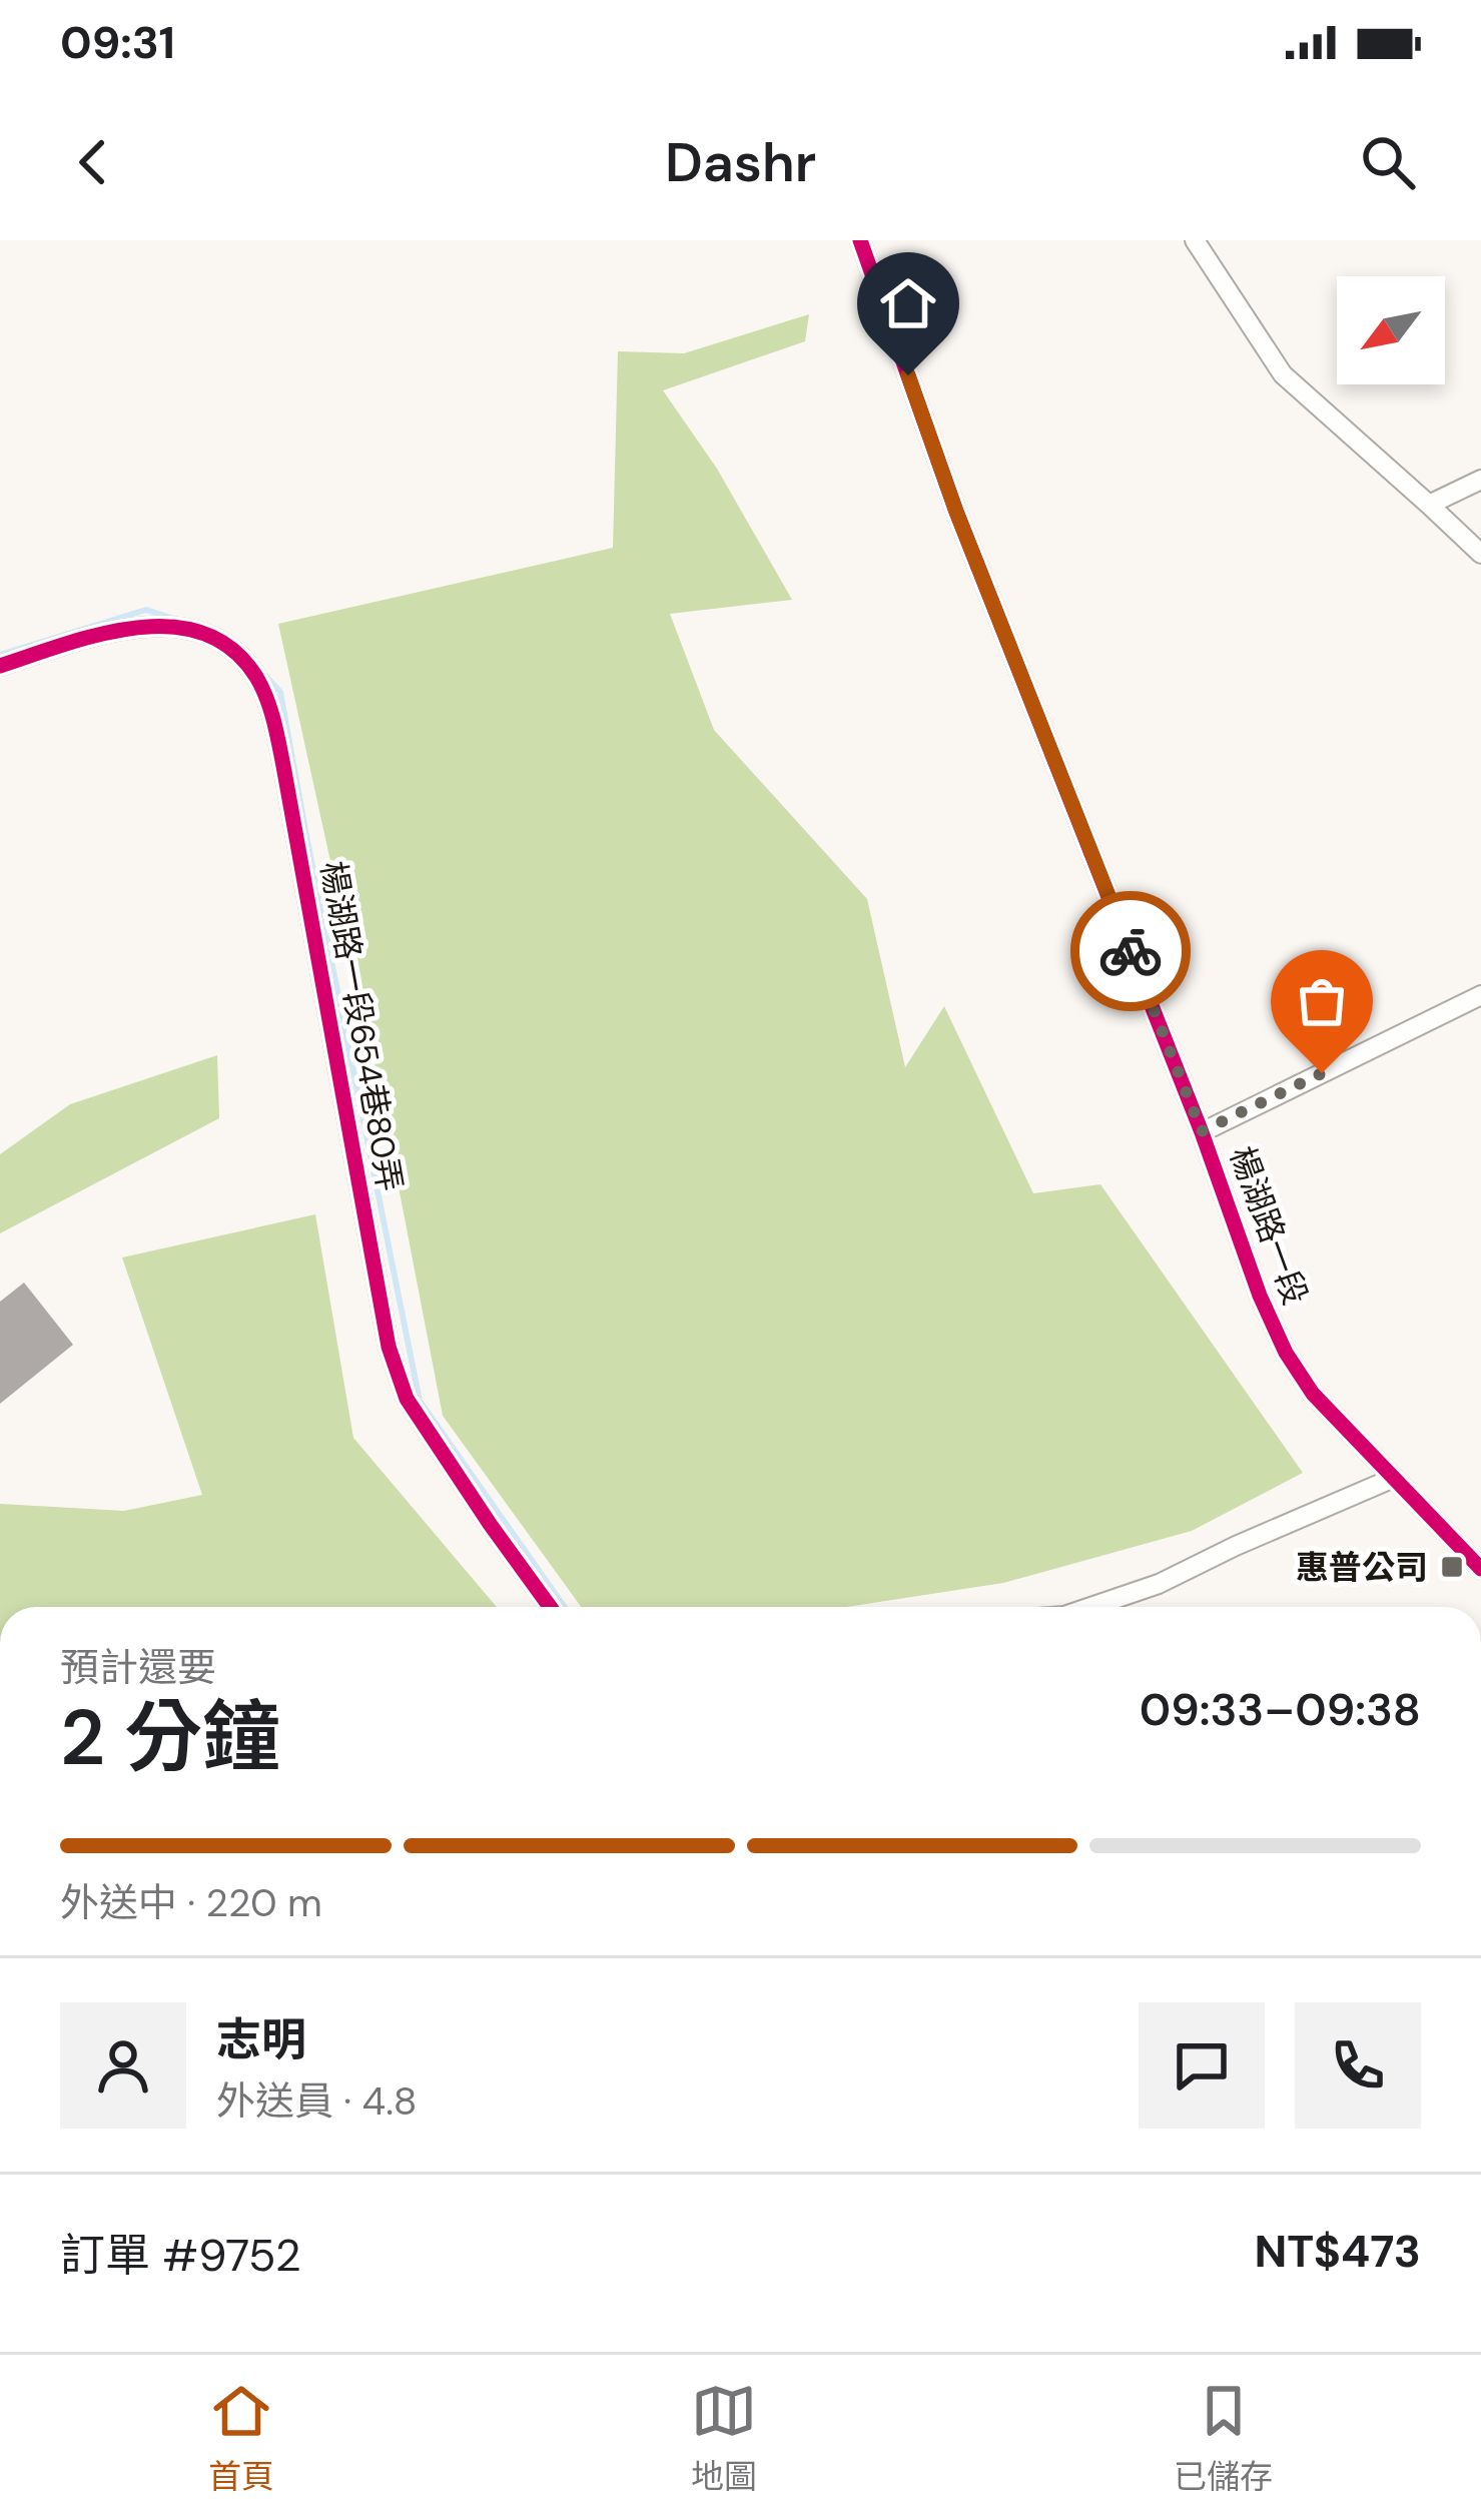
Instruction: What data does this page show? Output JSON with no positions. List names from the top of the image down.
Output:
{
  "streets": {
    "street": ["楊湖路一段654巷80弄", "楊湖路一段"]
  },
  "places": {
    "transit": ["惠普公司"]
  },
  "north": "bottom left",
  "page": {
    "status": "09:31",
    "header": "Dashr",
    "heading": ["2 分鐘", "預計還要", "09:33–09:38"],
    "panel": [
      "志明",
      "外送員 · 4.8",
      "訂單 #9752",
      "NT$473"
    ],
    "bar": "外送中 · 220 m",
    "tabs": ["首頁", "地圖", "已儲存"]
  }
}
